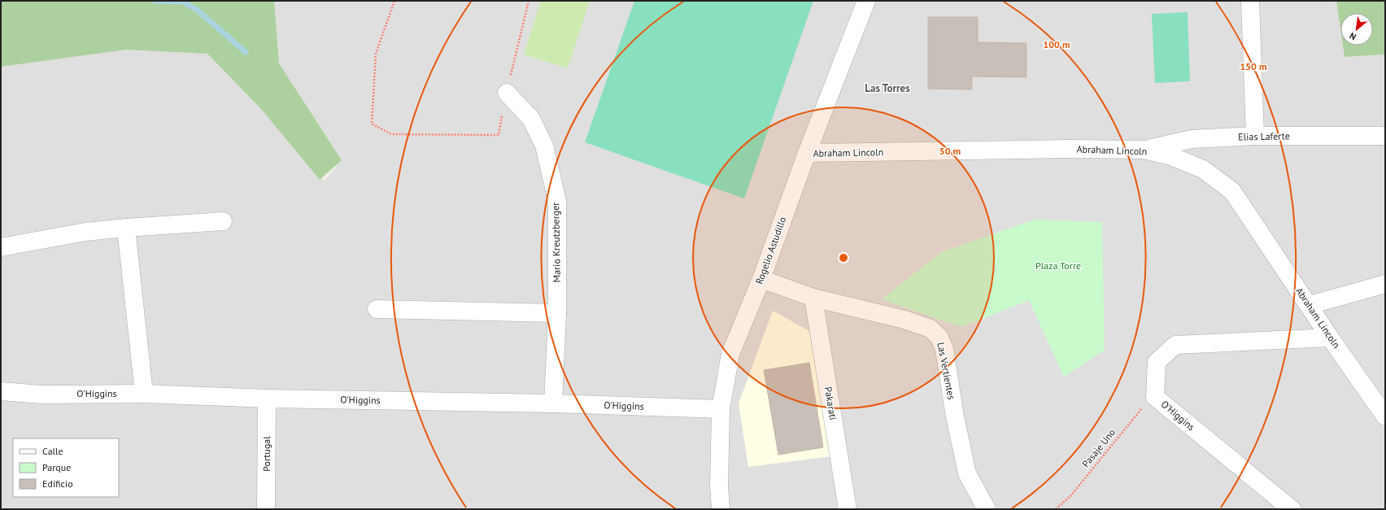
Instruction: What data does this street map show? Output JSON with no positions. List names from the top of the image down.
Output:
{
  "streets": {
    "street": [
      "Elias Laferte",
      "Abraham Lincoln",
      "Mario Kreutzberger",
      "Rogelio Astudillo",
      "Las Vertientes",
      "O'Higgins",
      "Pakarati",
      "Portugal"
    ],
    "path": ["Pasaje Uno"]
  },
  "crossings": [
    ["Elias Laferte", "Abraham Lincoln"],
    ["Abraham Lincoln", "Rogelio Astudillo"],
    ["Abraham Lincoln", "O'Higgins"],
    ["Mario Kreutzberger", "O'Higgins"],
    ["Rogelio Astudillo", "Las Vertientes"],
    ["Rogelio Astudillo", "O'Higgins"],
    ["Las Vertientes", "Pakarati"],
    ["O'Higgins", "Pasaje Uno"],
    ["O'Higgins", "Portugal"]
  ],
  "districts": ["Las Torres"],
  "parks": ["Plaza Torre"],
  "legend": ["Calle", "Parque", "Edificio"],
  "north": "bottom left",
  "rings": ["100 m", "150 m", "50 m"]
}
